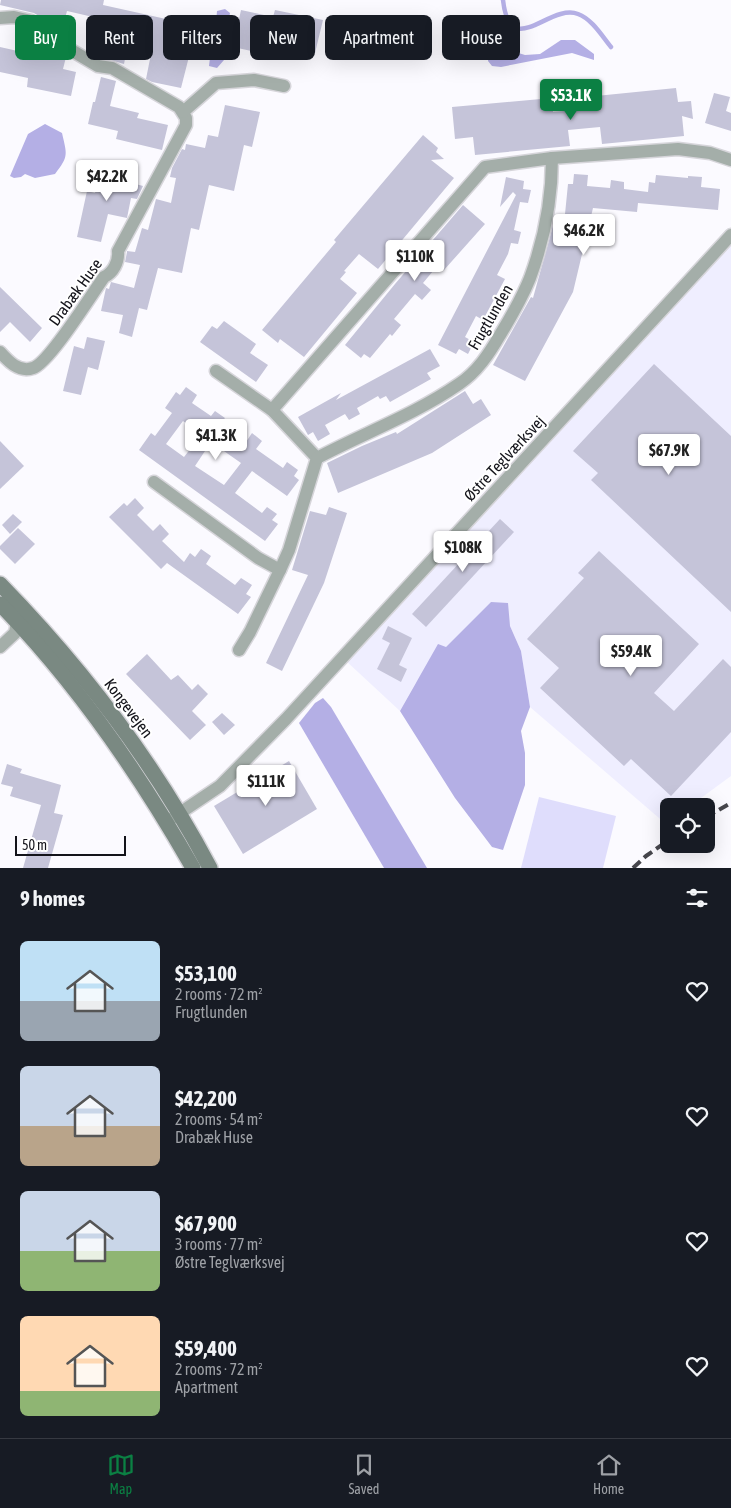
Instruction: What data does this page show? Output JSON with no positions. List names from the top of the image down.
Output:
{
  "streets": {
    "main road": ["Kongevejen"],
    "street": ["Drabæk Huse", "Frugtlunden", "Østre Teglværksvej"]
  },
  "crossings": [
    ["Østre Teglværksvej", "Kongevejen"]
  ],
  "scale_bar": "50 m",
  "page": {
    "chip": [
      "Buy",
      "Rent",
      "Filters",
      "New",
      "Apartment",
      "House"
    ],
    "price": [
      "$53.1K",
      "$42.2K",
      "$46.2K",
      "$110K",
      "$41.3K",
      "$67.9K",
      "$108K",
      "$59.4K",
      "$111K"
    ],
    "scale": "50 m",
    "heading": "9 homes",
    "list": [
      {
        "name": "$53,100",
        "note": "2 rooms · 72 m² · Frugtlunden"
      },
      {
        "name": "$42,200",
        "note": "2 rooms · 54 m² · Drabæk Huse"
      },
      {
        "name": "$67,900",
        "note": "3 rooms · 77 m² · Østre Teglværksvej"
      },
      {
        "name": "$59,400",
        "note": "2 rooms · 72 m² · Apartment"
      }
    ],
    "tabs": ["Map", "Saved", "Home"]
  }
}
